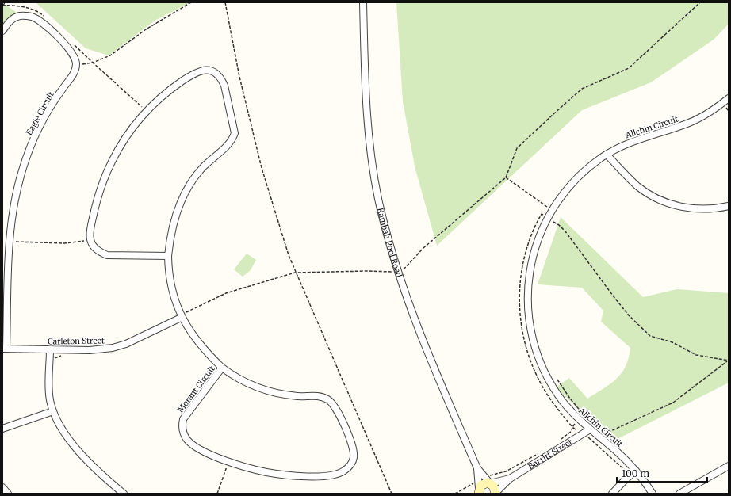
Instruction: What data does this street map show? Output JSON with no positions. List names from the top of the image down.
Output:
{
  "streets": {
    "street": [
      "Eagle Circuit",
      "Allchin Circuit",
      "Kambah Pool Road",
      "Carleton Street",
      "Morant Circuit",
      "Barritt Street"
    ]
  },
  "crossings": [
    ["Eagle Circuit", "Carleton Street"],
    ["Allchin Circuit", "Barritt Street"],
    ["Kambah Pool Road", "Barritt Street"],
    ["Carleton Street", "Morant Circuit"]
  ],
  "scale_bar": "100 m"
}
